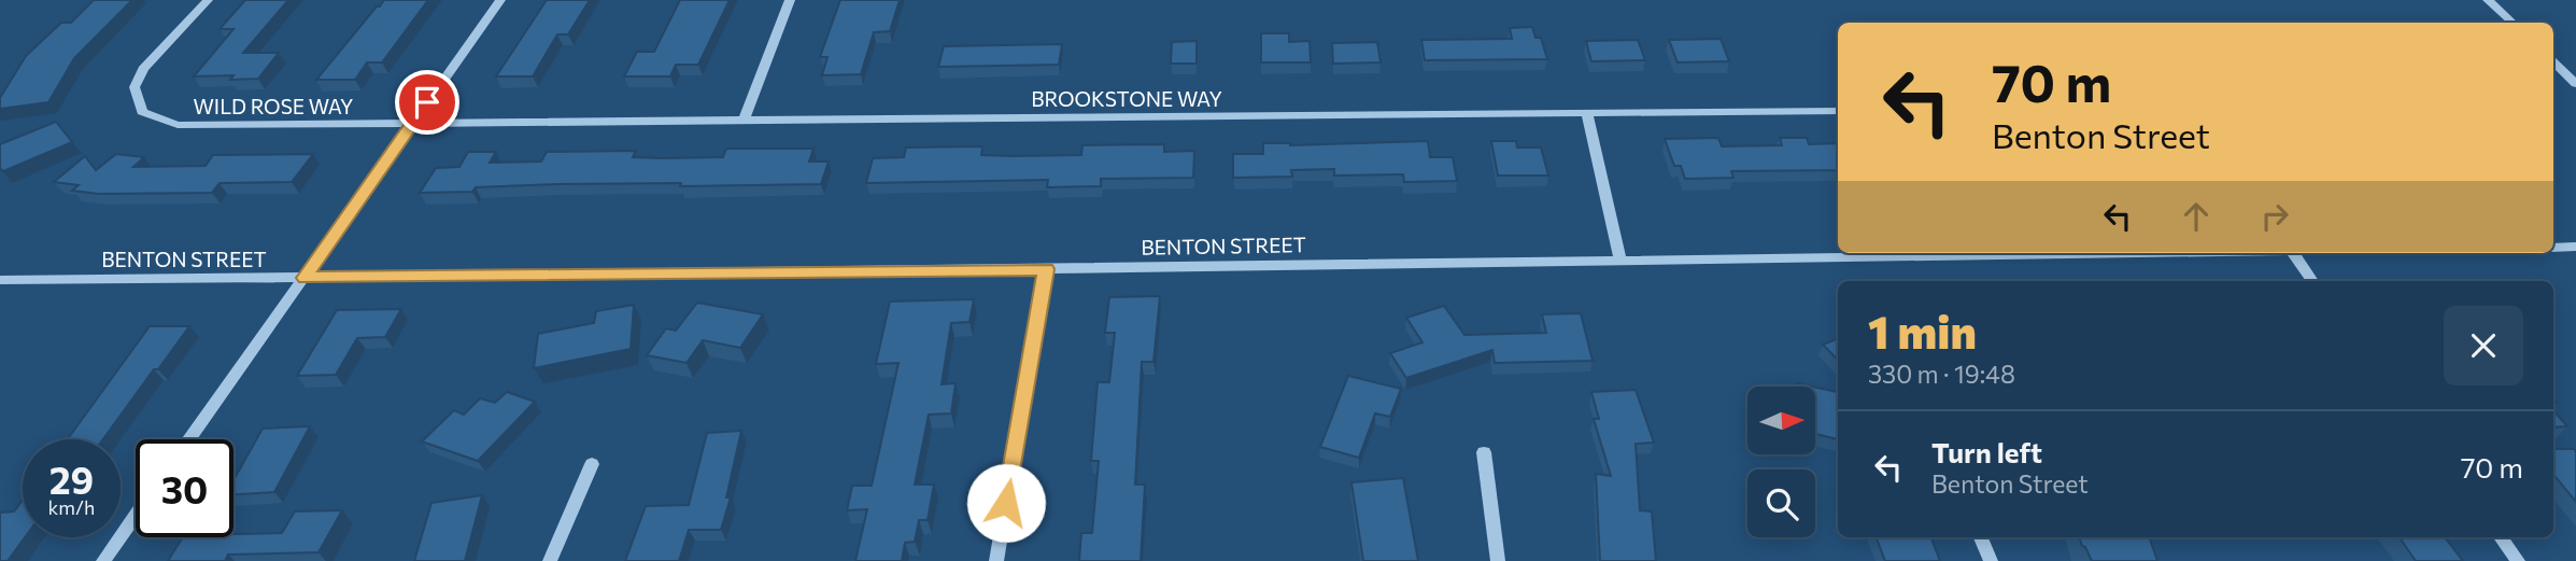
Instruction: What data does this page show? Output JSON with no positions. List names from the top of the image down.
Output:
{
  "streets": {
    "street": ["BROOKSTONE WAY", "WILD ROSE WAY", "BENTON STREET"]
  },
  "crossings": [
    ["BROOKSTONE WAY", "WILD ROSE WAY"]
  ],
  "north": "right",
  "page": {
    "turn": ["70 m", "Benton Street"],
    "heading": ["1 min", "330 m · 19:48"],
    "list": [
      {
        "name": "Turn left",
        "note": "Benton Street",
        "value": "70 m"
      }
    ],
    "speed": "29 km/h",
    "limit": "30"
  }
}
